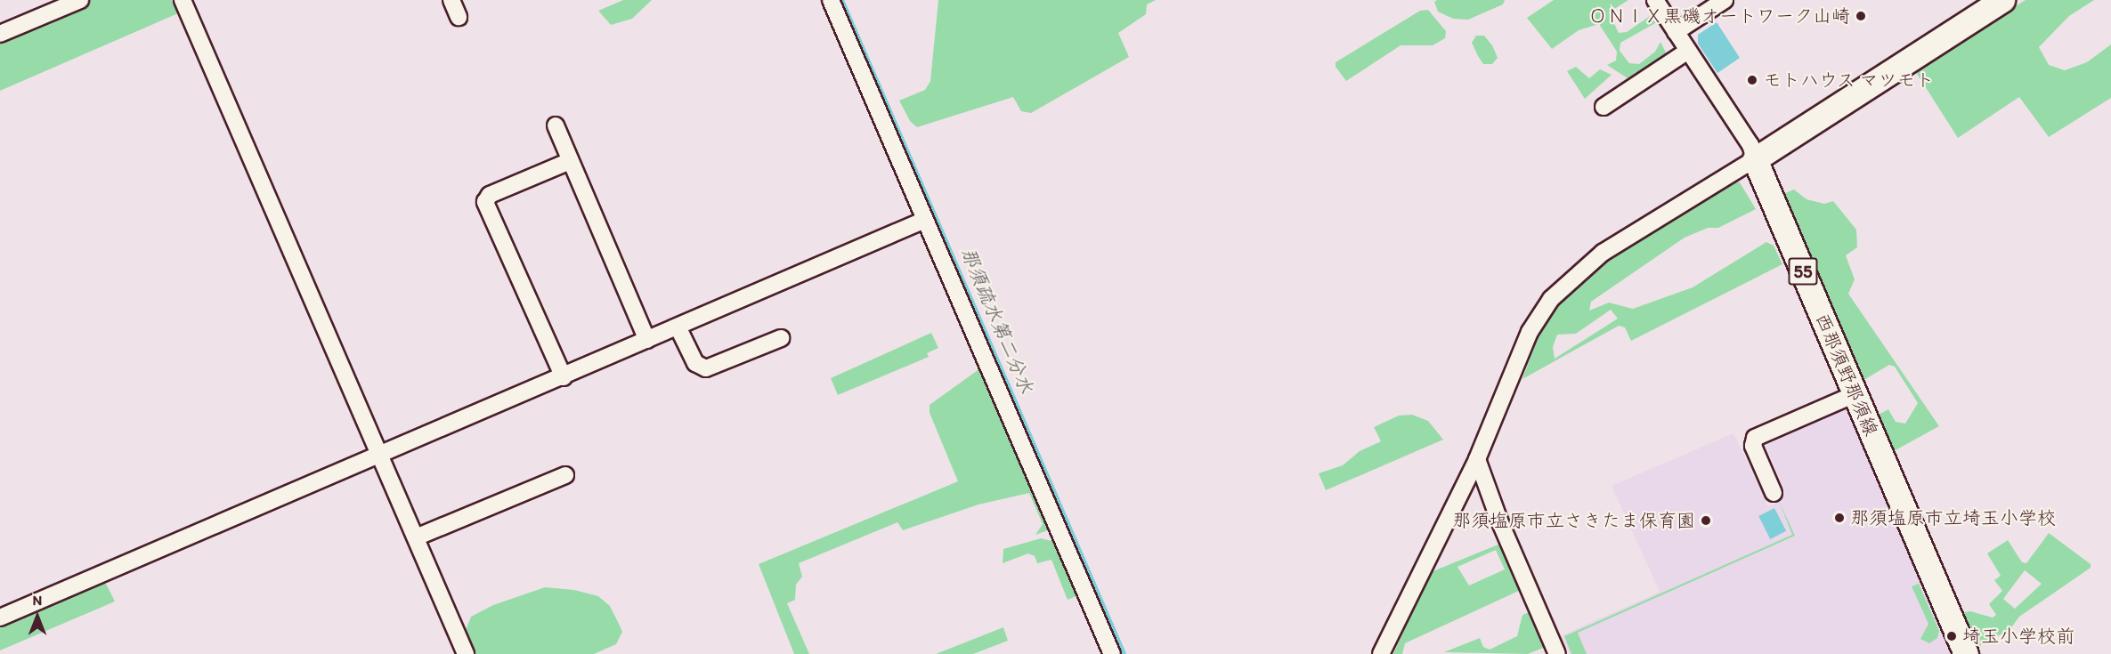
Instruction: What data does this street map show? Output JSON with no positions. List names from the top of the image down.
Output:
{
  "streets": {
    "main road": ["55", "西那須野那須線"]
  },
  "water": ["那須疏水第二分水"],
  "places": [
    "ＯＮＩＸ黒磯オートワーク山崎",
    "モトハウス マツモト",
    "那須塩原市立埼玉小学校",
    "那須塩原市立さきたま保育園",
    "埼玉小学校前"
  ],
  "north": "top"
}
